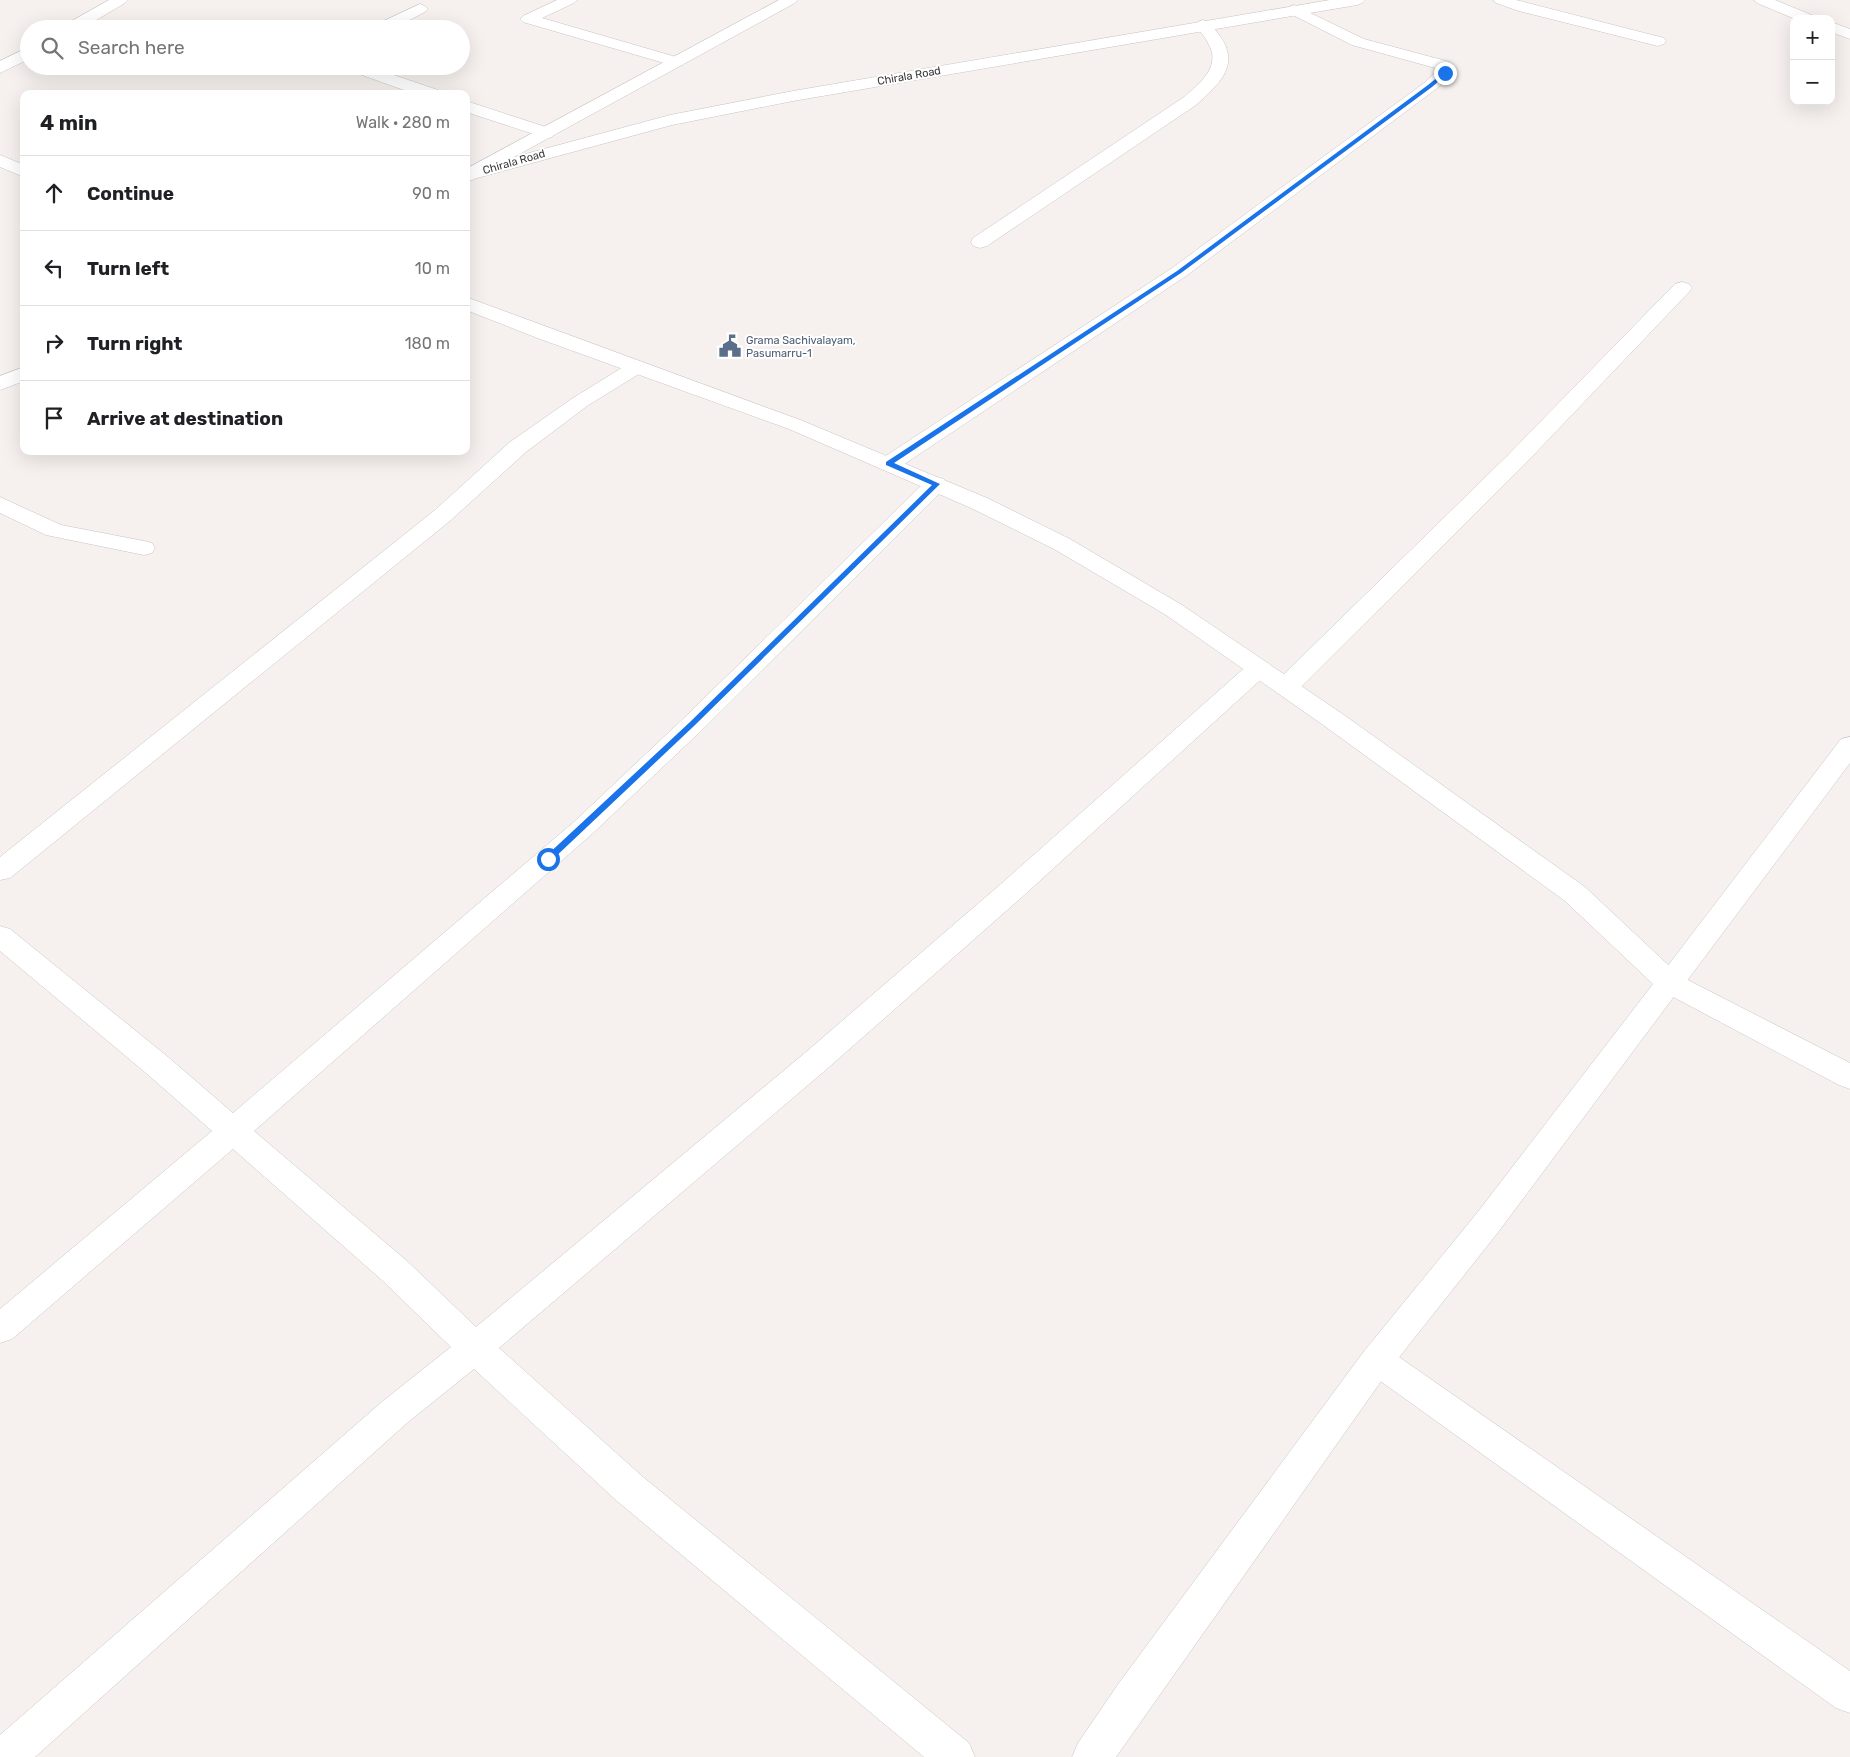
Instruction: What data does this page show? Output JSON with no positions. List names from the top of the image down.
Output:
{
  "streets": {
    "street": ["Chirala Road"]
  },
  "places": {
    "public building": ["Grama Sachivalayam, Pasumarru-1"]
  },
  "page": {
    "map_buttons": ["+", "−"],
    "search": "Search here",
    "heading": ["4 min", "Walk · 280 m"],
    "list": [
      ["Continue", "90 m"],
      ["Turn left", "10 m"],
      ["Turn right", "180 m"],
      "Arrive at destination"
    ]
  }
}
